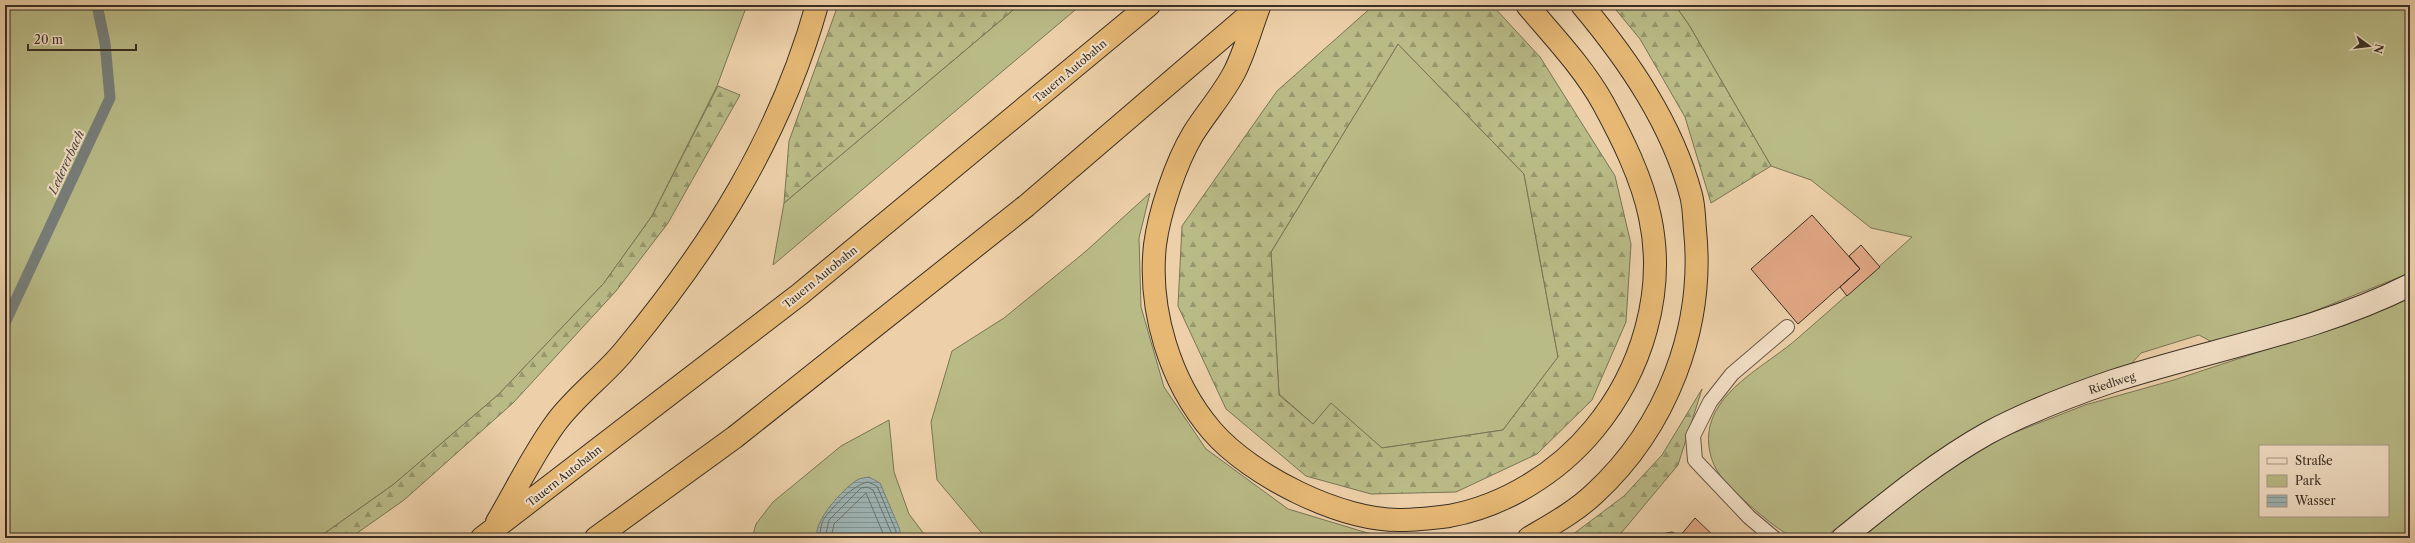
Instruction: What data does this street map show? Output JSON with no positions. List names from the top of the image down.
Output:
{
  "streets": {
    "highway": ["Tauern Autobahn"],
    "street": ["Riedlweg"]
  },
  "water": ["Ledererbach"],
  "legend": ["Straße", "Park", "Wasser"],
  "scale_bar": "20 m",
  "north": "right"
}
